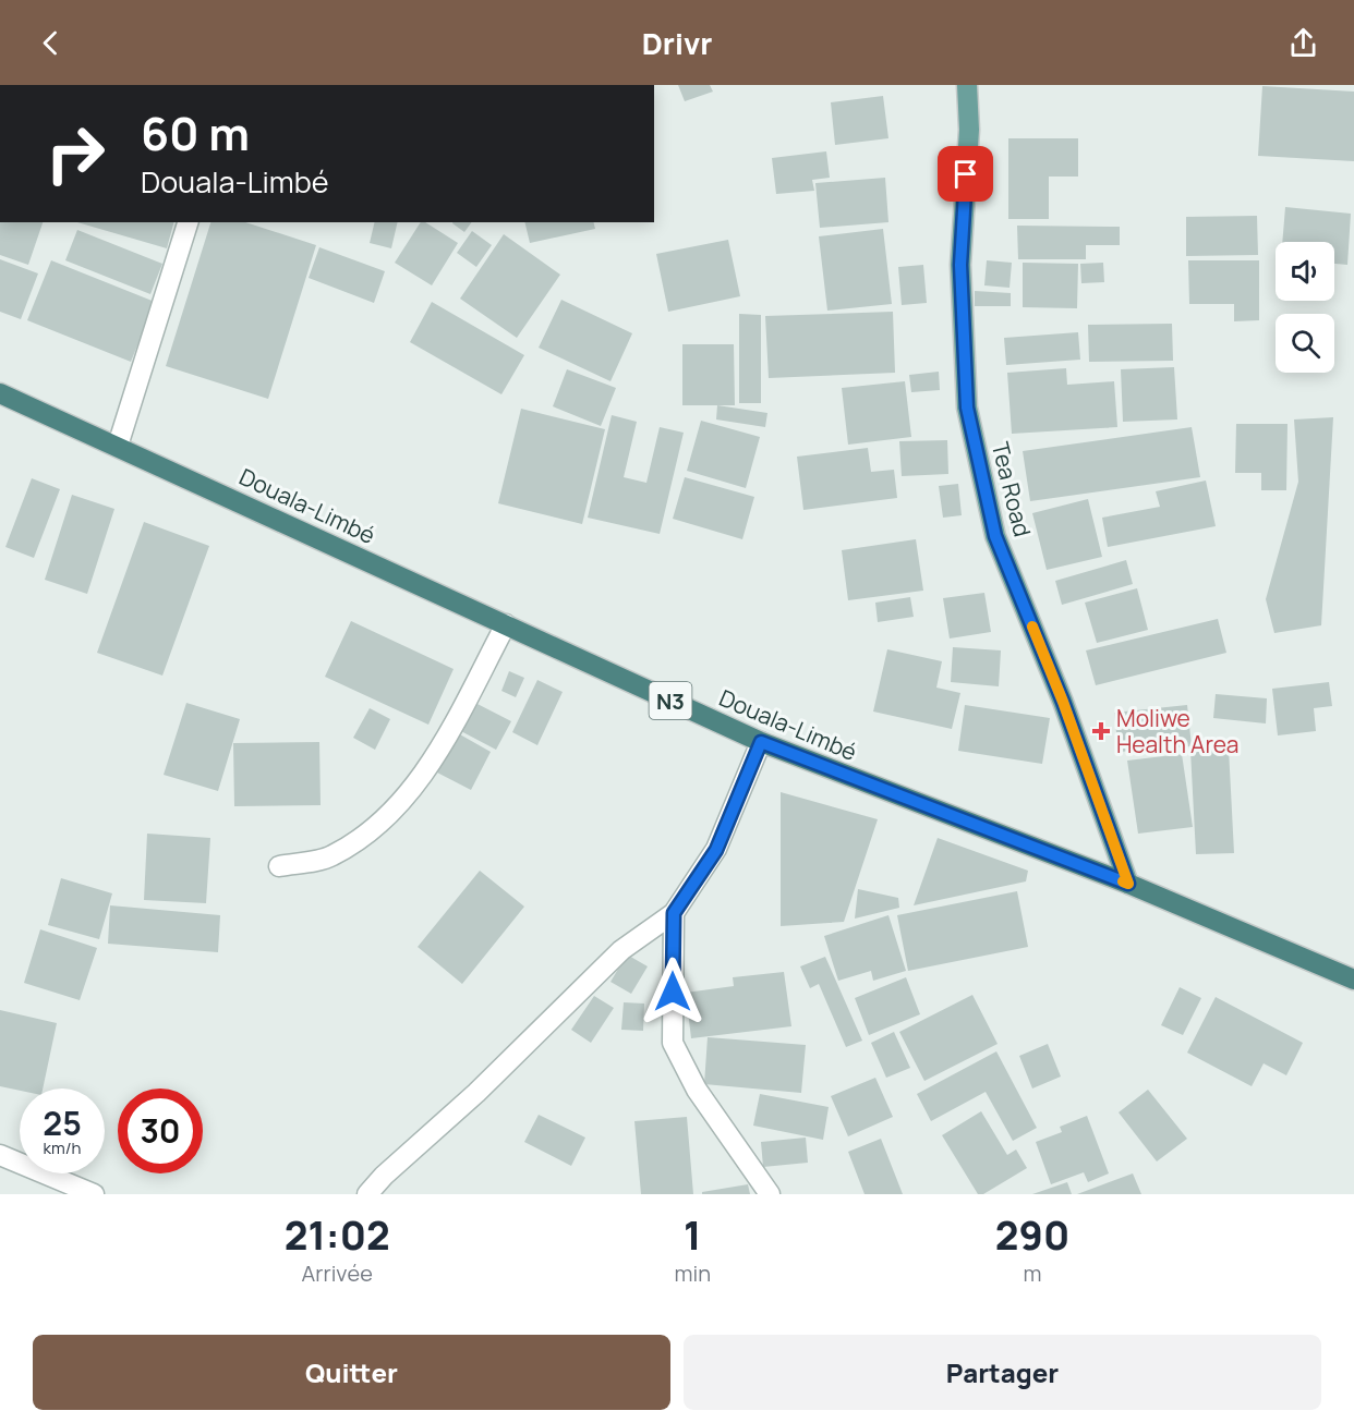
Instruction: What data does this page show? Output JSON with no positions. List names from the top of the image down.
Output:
{
  "streets": {
    "highway": ["Douala-Limbé", "N3"],
    "main road": ["Tea Road"]
  },
  "crossings": [
    ["Tea Road", "Douala-Limbé"]
  ],
  "places": {
    "health": ["Moliwe Health Area"]
  },
  "page": {
    "header": "Drivr",
    "turn": ["60 m", "Douala-Limbé"],
    "speed": "25 km/h",
    "limit": "30",
    "eta": [
      "21:02",
      "Arrivée",
      "1",
      "min",
      "290",
      "m"
    ],
    "buttons": ["Quitter", "Partager"]
  }
}
